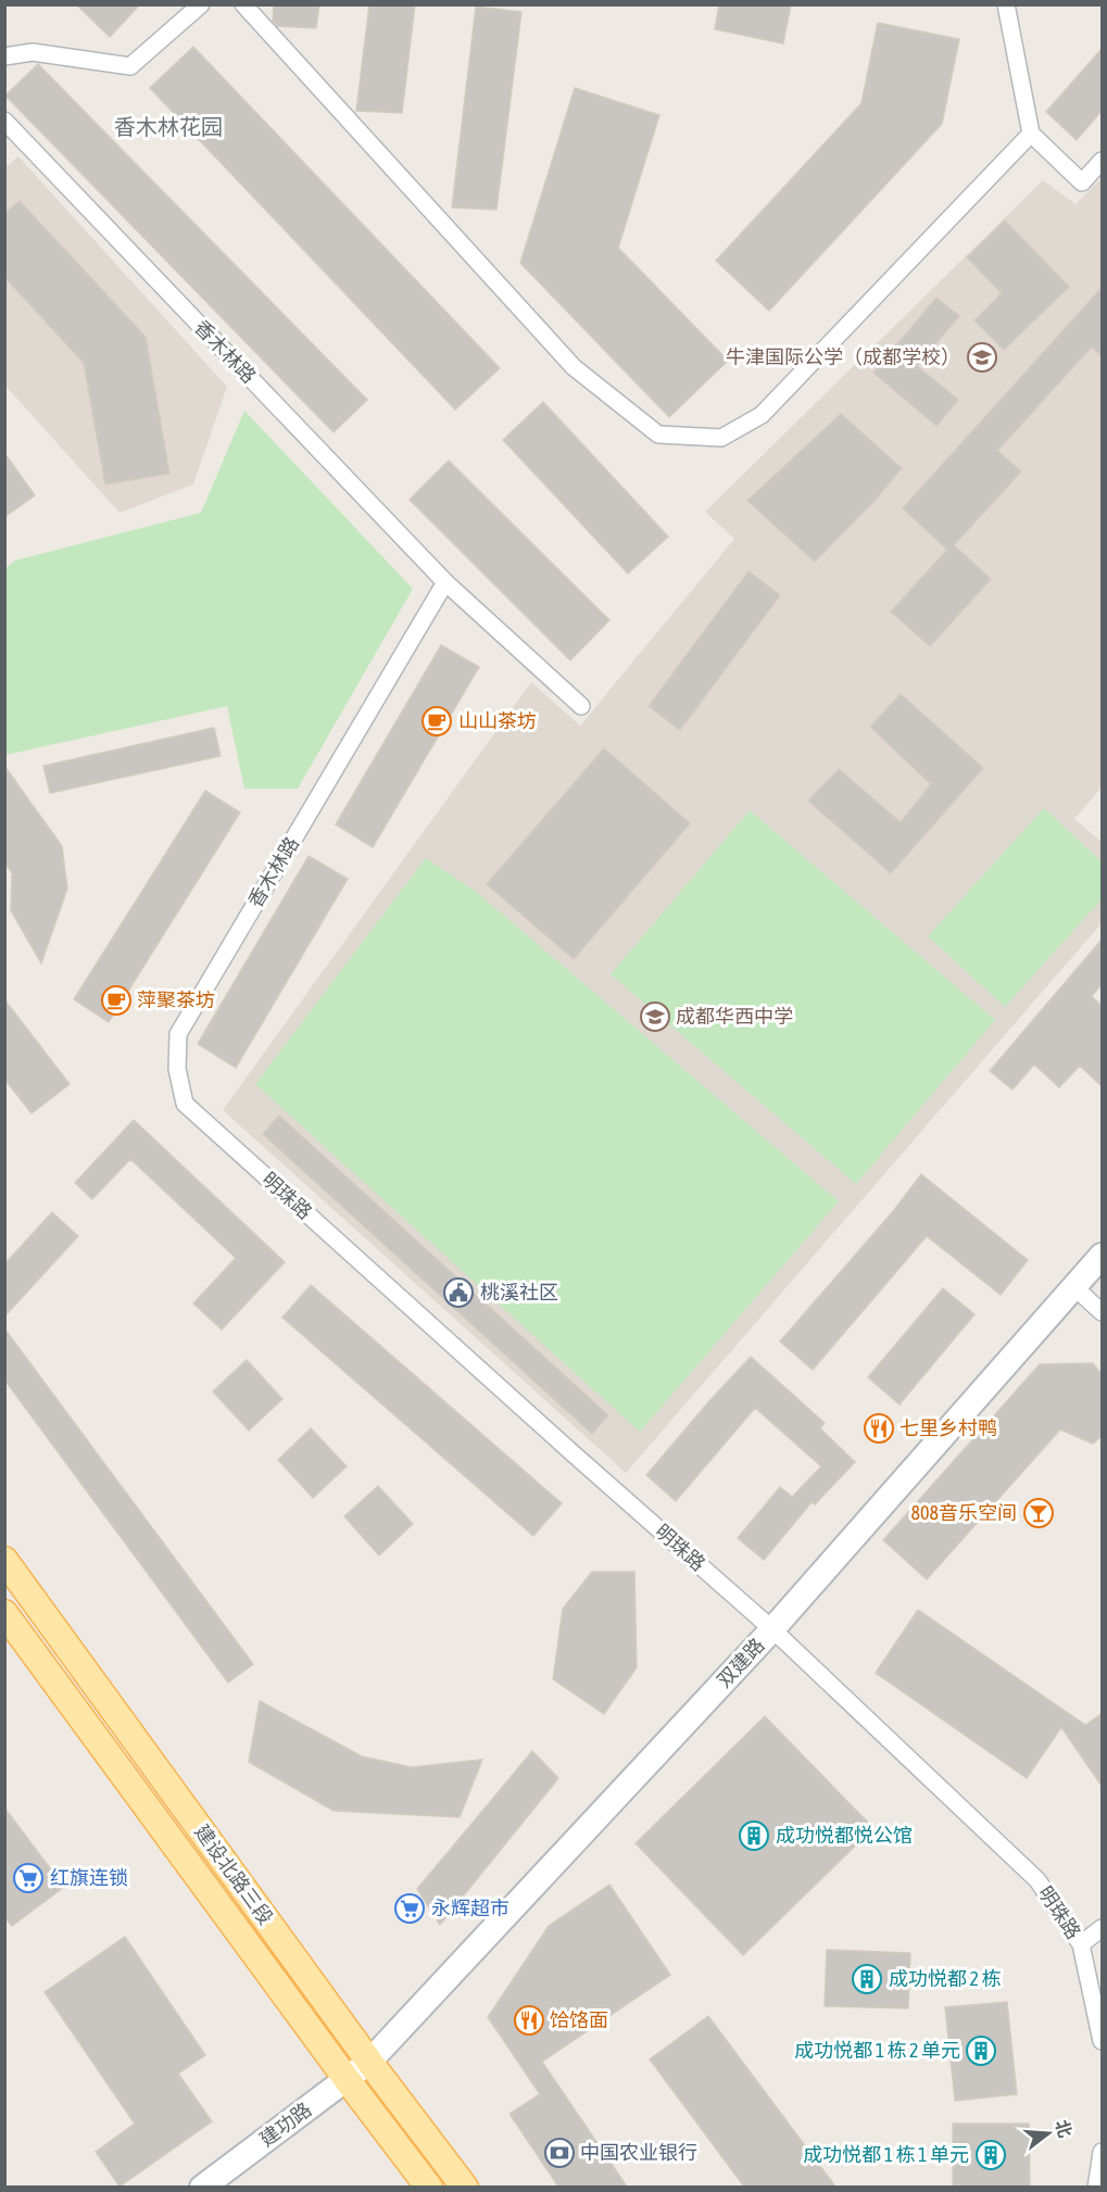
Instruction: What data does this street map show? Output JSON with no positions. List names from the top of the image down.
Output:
{
  "streets": {
    "main road": ["建设北路三段"],
    "street": [
      "香木林路",
      "明珠路",
      "双建路",
      "建功路"
    ]
  },
  "crossings": [
    ["香木林路", "明珠路"],
    ["明珠路", "双建路"],
    ["双建路", "建设北路三段"],
    ["双建路", "建功路"],
    ["建设北路三段", "建功路"]
  ],
  "districts": ["香木林花园"],
  "places": {
    "school or university": ["牛津国际公学（成都学校）", "成都华西中学"],
    "cafe": ["山山茶坊", "萍聚茶坊"],
    "public building": ["桃溪社区"],
    "restaurant": ["七里乡村鸭", "饸饹面"],
    "bar": ["808音乐空间"],
    "building": [
      "成功悦都悦公馆",
      "成功悦都 2 栋",
      "成功悦都 1 栋 2 单元",
      "成功悦都 1 栋 1 单元"
    ],
    "supermarket": ["红旗连锁", "永辉超市"],
    "bank": ["中国农业银行"]
  },
  "north": "right"
}
